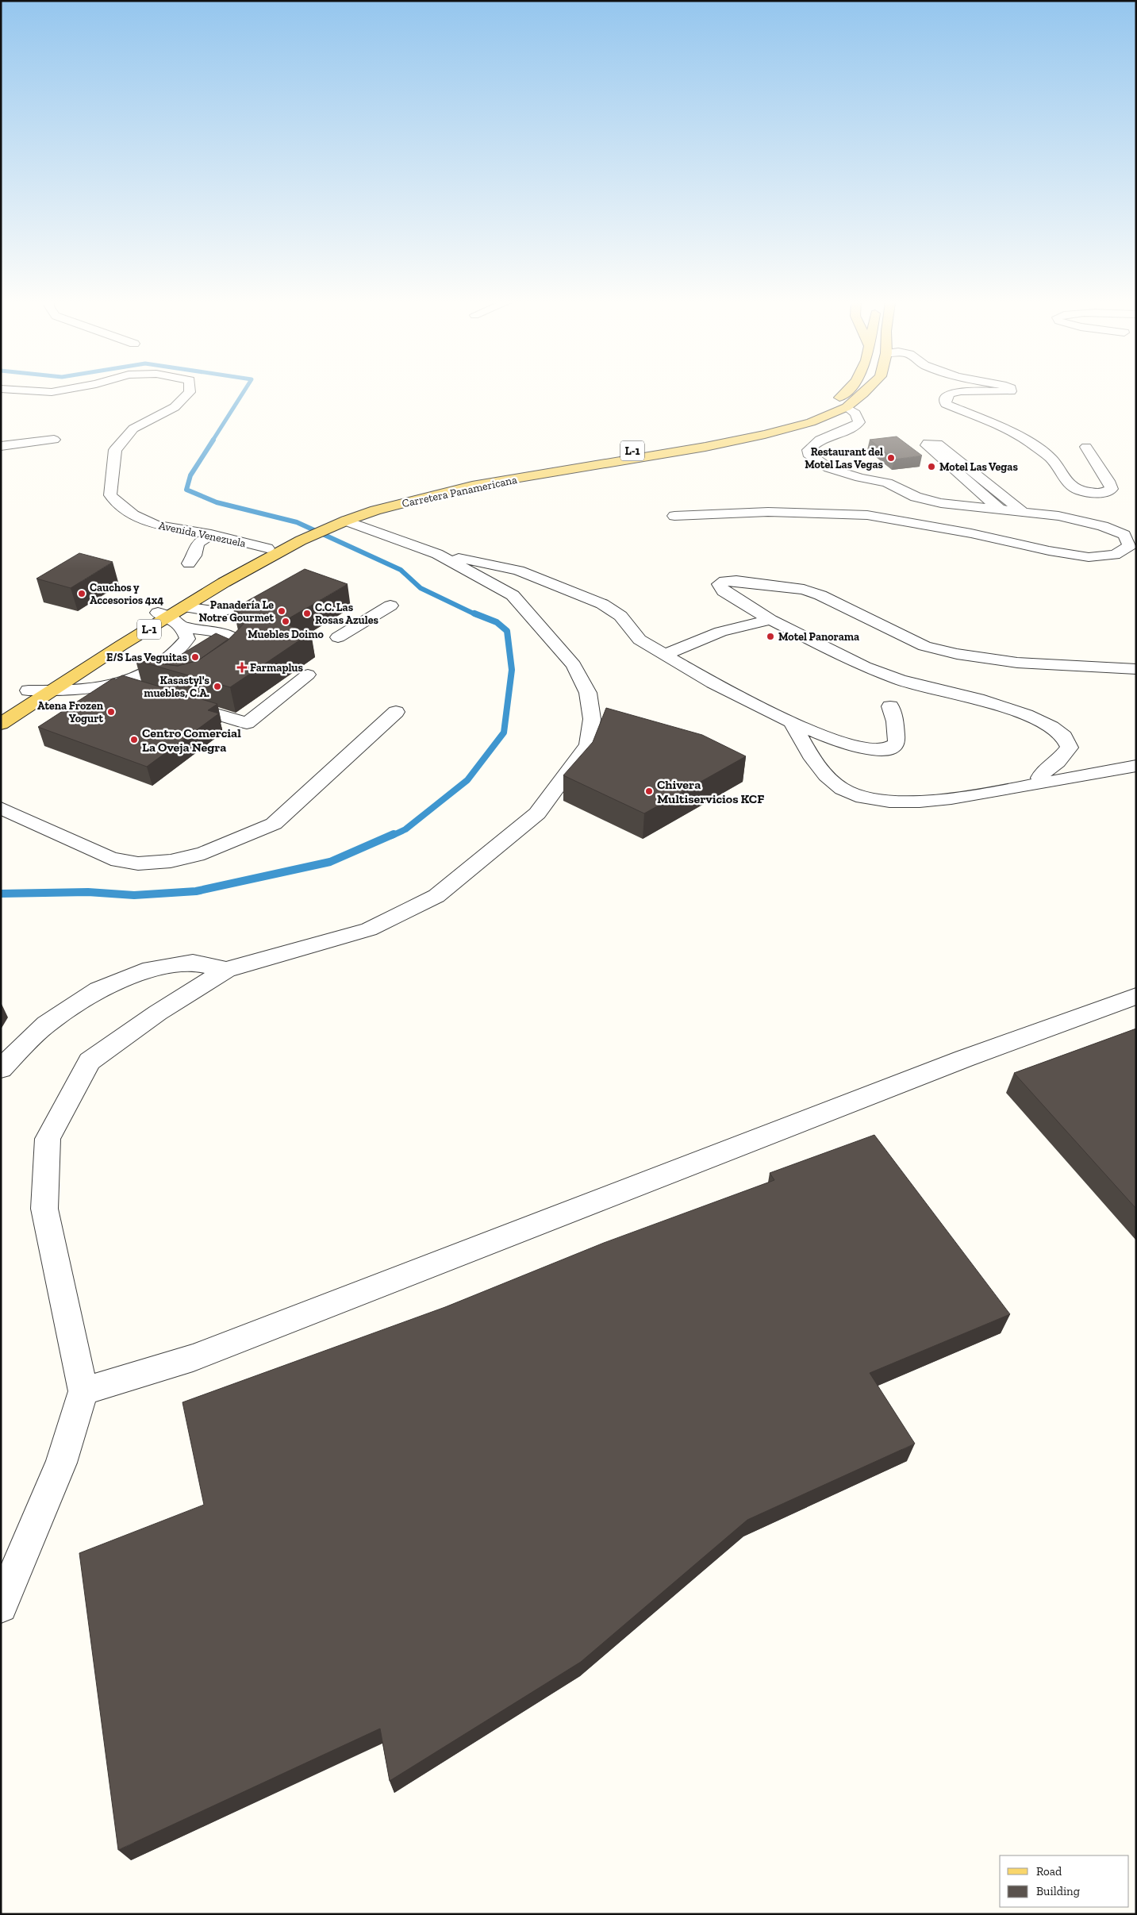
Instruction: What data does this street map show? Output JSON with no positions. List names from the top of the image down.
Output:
{
  "streets": {
    "main road": ["L-1", "Carretera Panamericana"],
    "street": ["Avenida Venezuela"]
  },
  "crossings": [
    ["Carretera Panamericana", "Avenida Venezuela"]
  ],
  "places": {
    "other": [
      "Restaurant del Motel Las Vegas",
      "Motel Las Vegas",
      "Cauchos y Accesorios 4x4",
      "Panadería Le Notre Gourmet",
      "C.C. Las Rosas Azules",
      "Muebles Doimo",
      "Motel Panorama",
      "E/S Las Veguitas",
      "Kasastyl's muebles, C.A.",
      "Atena Frozen Yogurt",
      "Centro Comercial La Oveja Negra",
      "Chivera Multiservicios KCF"
    ],
    "health": ["Farmaplus"]
  },
  "legend": ["Road", "Building"]
}
